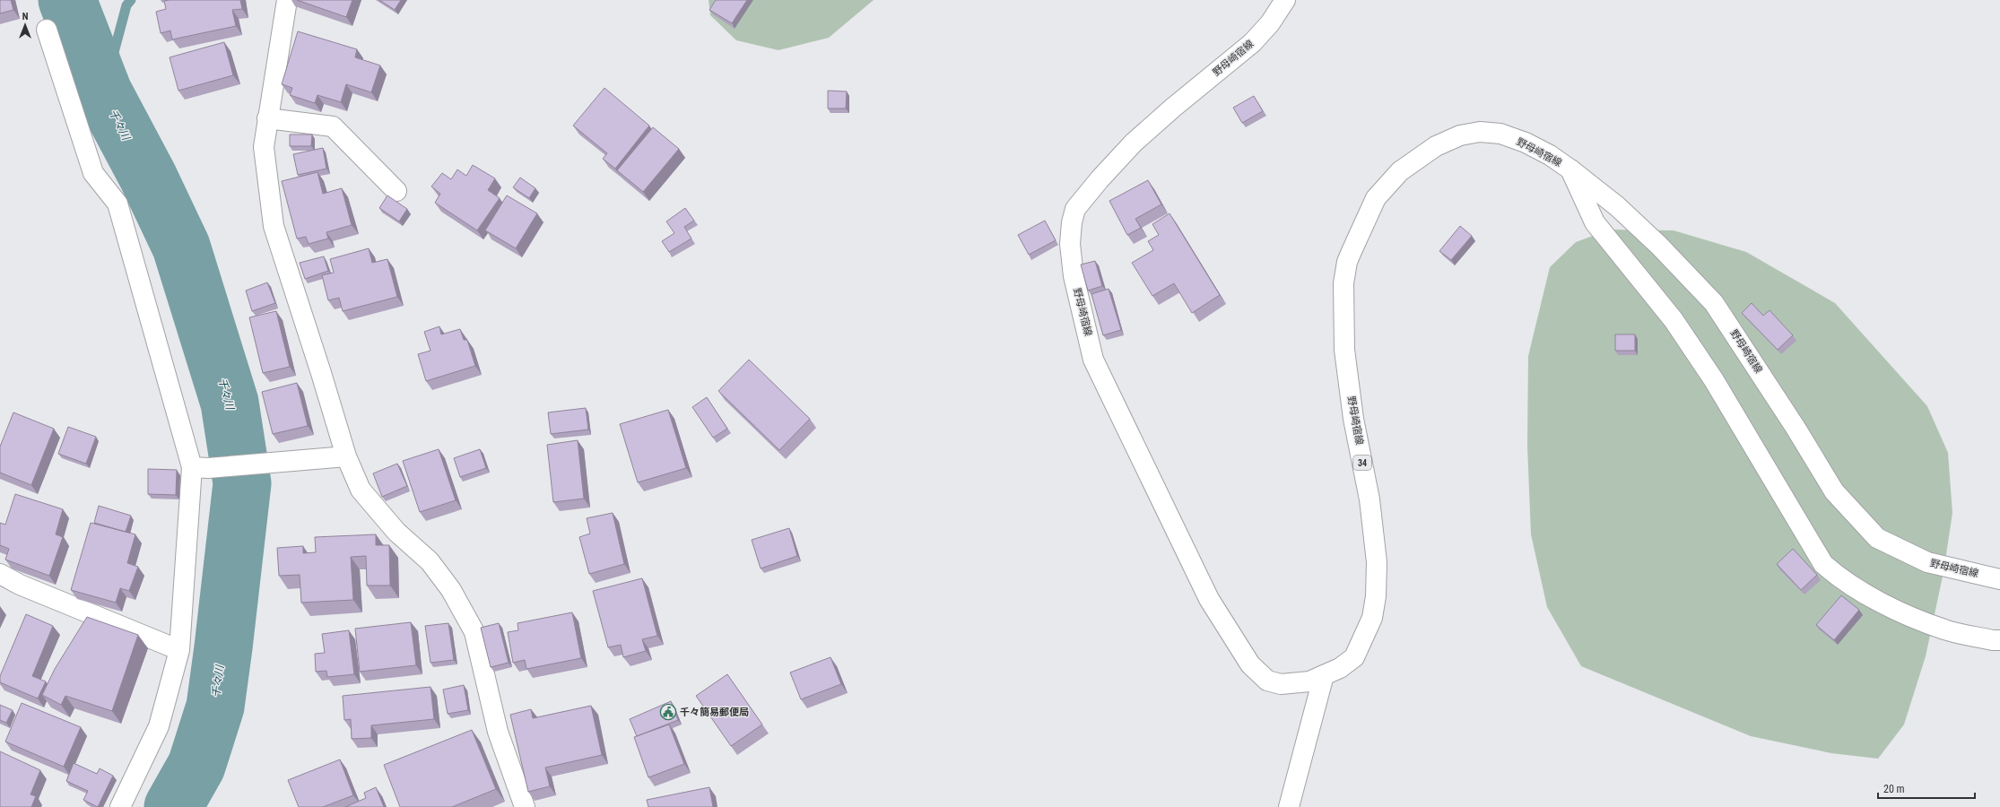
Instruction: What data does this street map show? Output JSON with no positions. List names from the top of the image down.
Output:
{
  "streets": {
    "street": ["野母崎宿線", "34"]
  },
  "water": ["千々川"],
  "places": {
    "public building": ["千々簡易郵便局"]
  },
  "scale_bar": "20 m",
  "north": "top"
}
